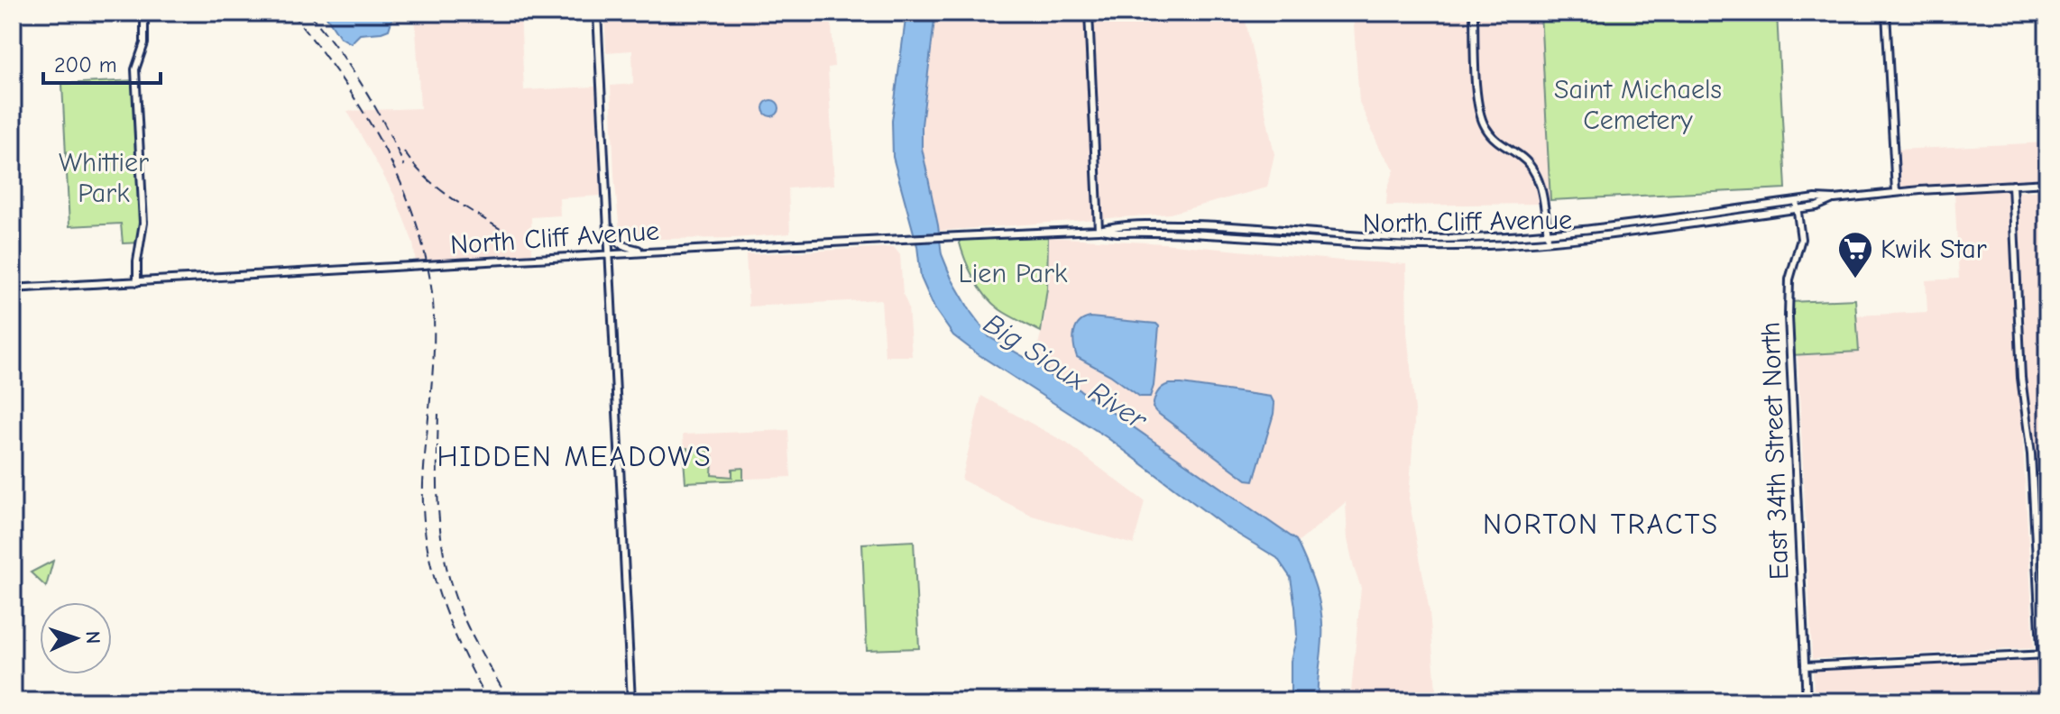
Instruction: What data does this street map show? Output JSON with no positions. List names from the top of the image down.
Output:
{
  "streets": {
    "main road": ["North Cliff Avenue", "East 34th Street North"]
  },
  "crossings": [
    ["North Cliff Avenue", "East 34th Street North"]
  ],
  "districts": ["HIDDEN MEADOWS", "NORTON TRACTS"],
  "water": ["Big Sioux River"],
  "parks": ["Saint Michaels Cemetery", "Whittier Park", "Lien Park"],
  "places": {
    "supermarket": ["Kwik Star"]
  },
  "scale_bar": "200 m",
  "north": "right"
}
